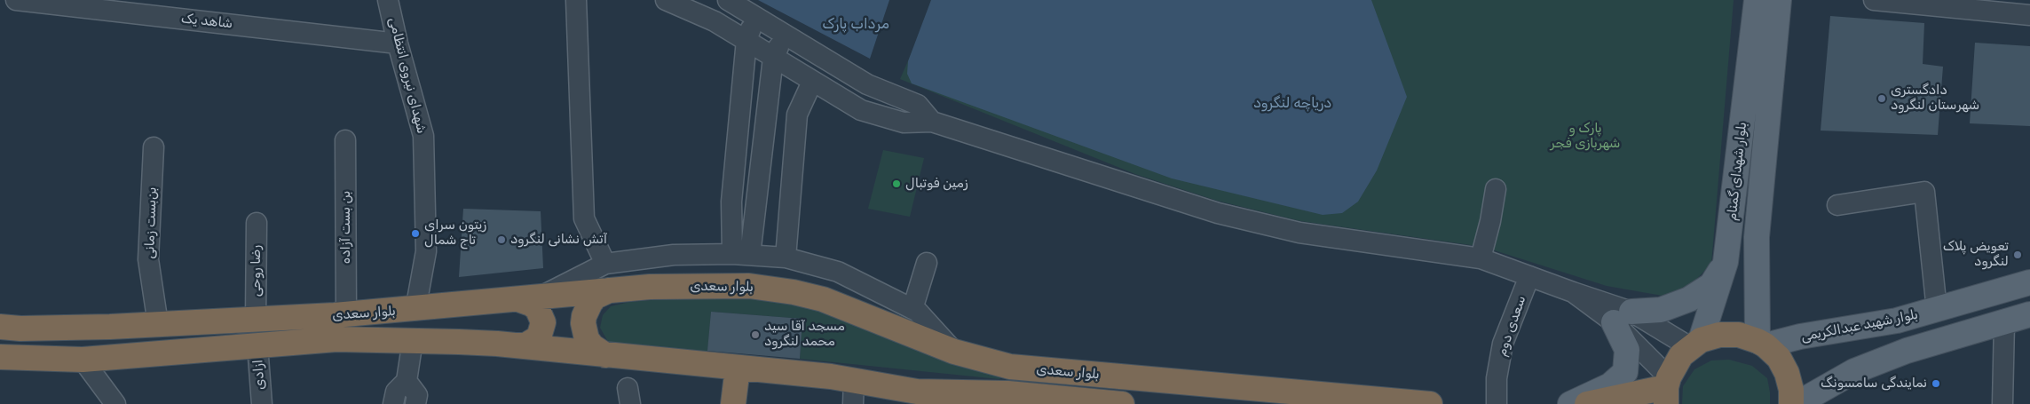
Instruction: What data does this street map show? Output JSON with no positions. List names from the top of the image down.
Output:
{
  "streets": {
    "highway": ["بلوار سعدی"],
    "main road": ["بلوار شهدای گمنام", "بلوار شهید عبدالکریمی"],
    "street": [
      "شاهد یک",
      "شهدای نیروی انتظامی",
      "بن‌بست زمانی",
      "بن بست آزاده",
      "رضا روحی",
      "سعدی دوم",
      "ازادی"
    ]
  },
  "crossings": [
    ["شاهد یک", "شهدای نیروی انتظامی"],
    ["شهدای نیروی انتظامی", "بلوار سعدی"],
    ["بلوار شهدای گمنام", "بلوار شهید عبدالکریمی"],
    ["بن‌بست زمانی", "بلوار سعدی"],
    ["بن بست آزاده", "بلوار سعدی"],
    ["رضا روحی", "بلوار سعدی"],
    ["بلوار سعدی", "ازادی"]
  ],
  "water": ["مرداب پارک", "دریاچه لنگرود"],
  "parks": ["پارک و شهربازی فجر"],
  "places": [
    "دادگستری شهرستان لنگرود",
    "زمین فوتبال",
    "زیتون سرای تاج شمال",
    "آتش نشانی لنگرود",
    "تعویض پلاک لنگرود",
    "مسجد آقا سید محمد لنگرود",
    "نمایندگی سامسونگ"
  ]
}
